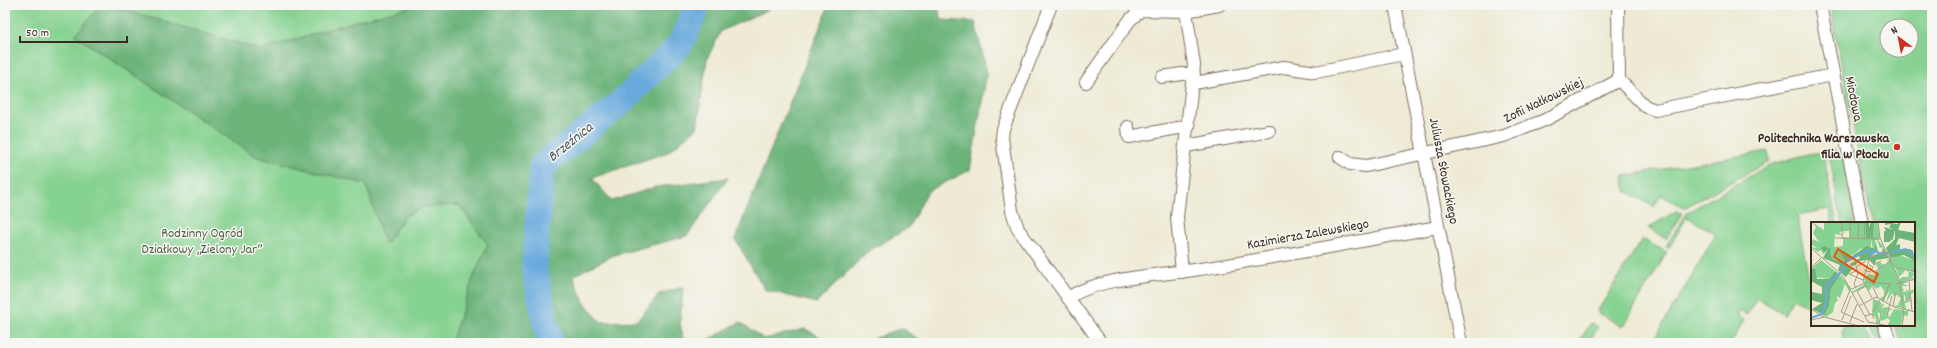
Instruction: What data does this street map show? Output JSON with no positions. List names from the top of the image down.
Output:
{
  "streets": {
    "street": [
      "Miodowa",
      "Zofii Nałkowskiej",
      "Juliusza Słowackiego",
      "Kazimierza Zalewskiego"
    ]
  },
  "crossings": [
    ["Zofii Nałkowskiej", "Juliusza Słowackiego"],
    ["Juliusza Słowackiego", "Kazimierza Zalewskiego"]
  ],
  "water": ["Brzeźnica"],
  "parks": ["Rodzinny Ogród Działkowy „Zielony Jar”"],
  "places": ["Politechnika Warszawska filia w Płocku"],
  "scale_bar": "50 m",
  "north": "top left"
}
